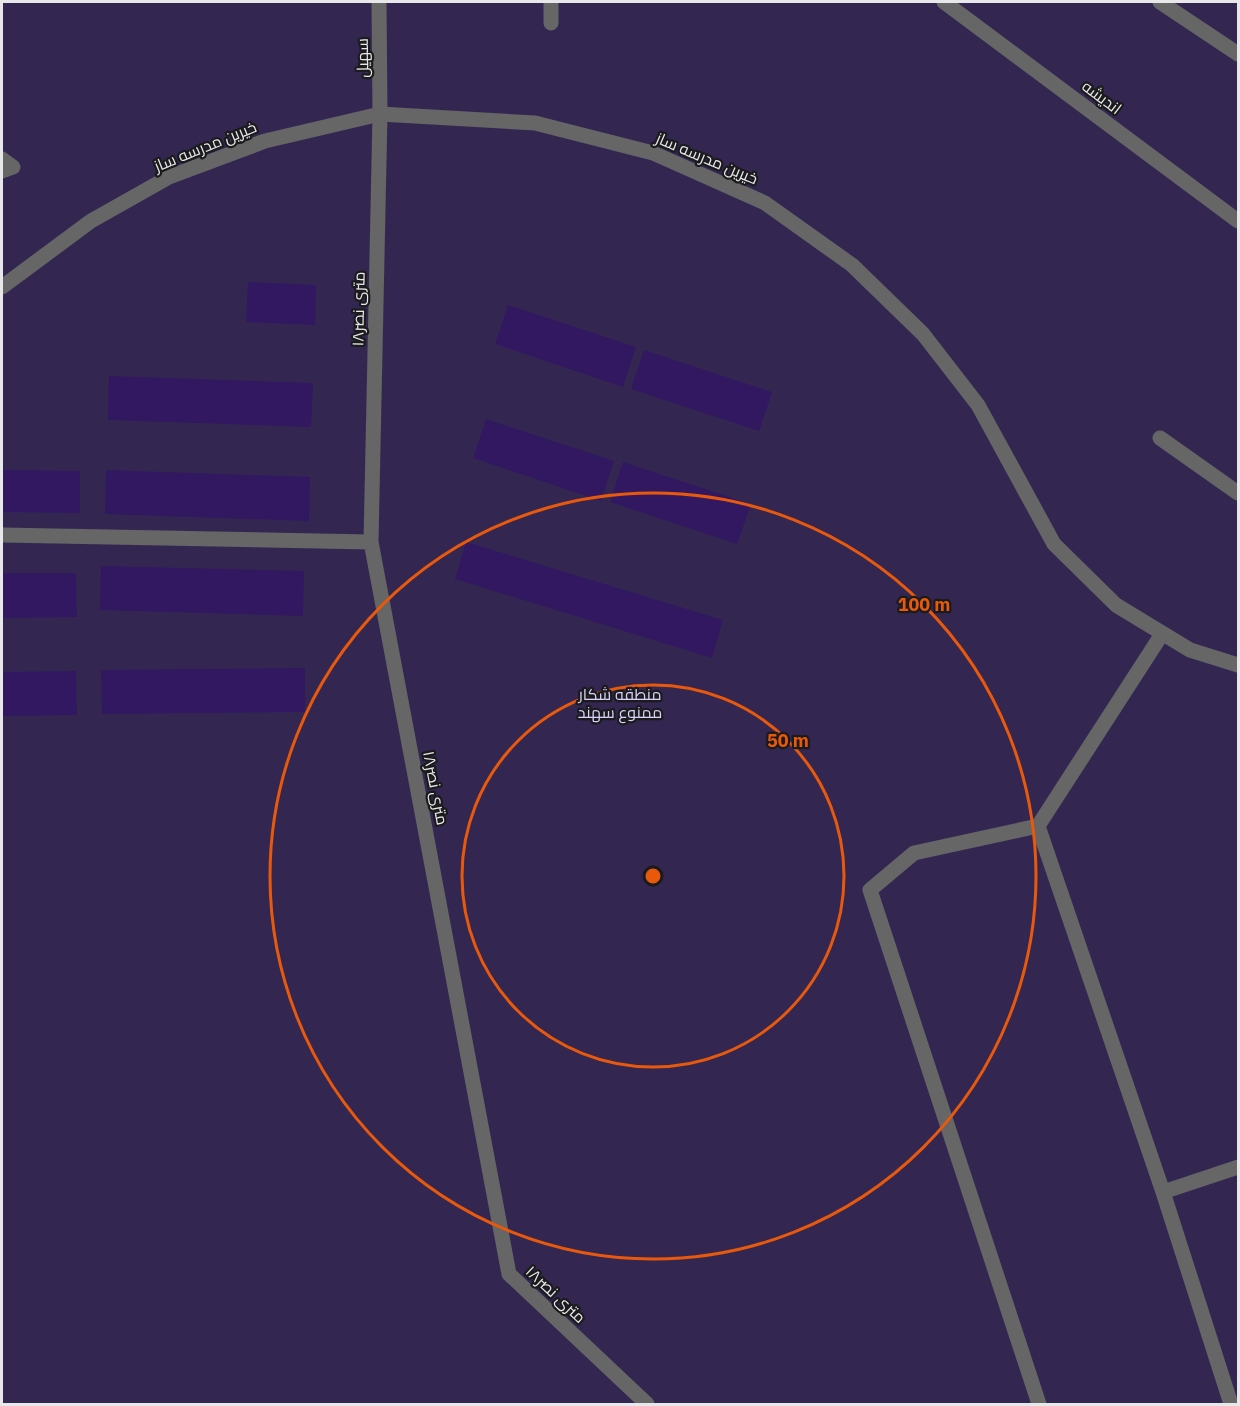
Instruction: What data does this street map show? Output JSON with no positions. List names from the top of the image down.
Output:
{
  "streets": {
    "street": [
      "سهیل",
      "اندیشه",
      "خیرین مدرسه ساز",
      "۱۸متری نصر"
    ]
  },
  "crossings": [
    ["سهیل", "خیرین مدرسه ساز"],
    ["سهیل", "۱۸متری نصر"],
    ["خیرین مدرسه ساز", "۱۸متری نصر"]
  ],
  "parks": ["منطقه شکار ممنوع سهند"],
  "rings": ["100 m", "50 m"]
}
